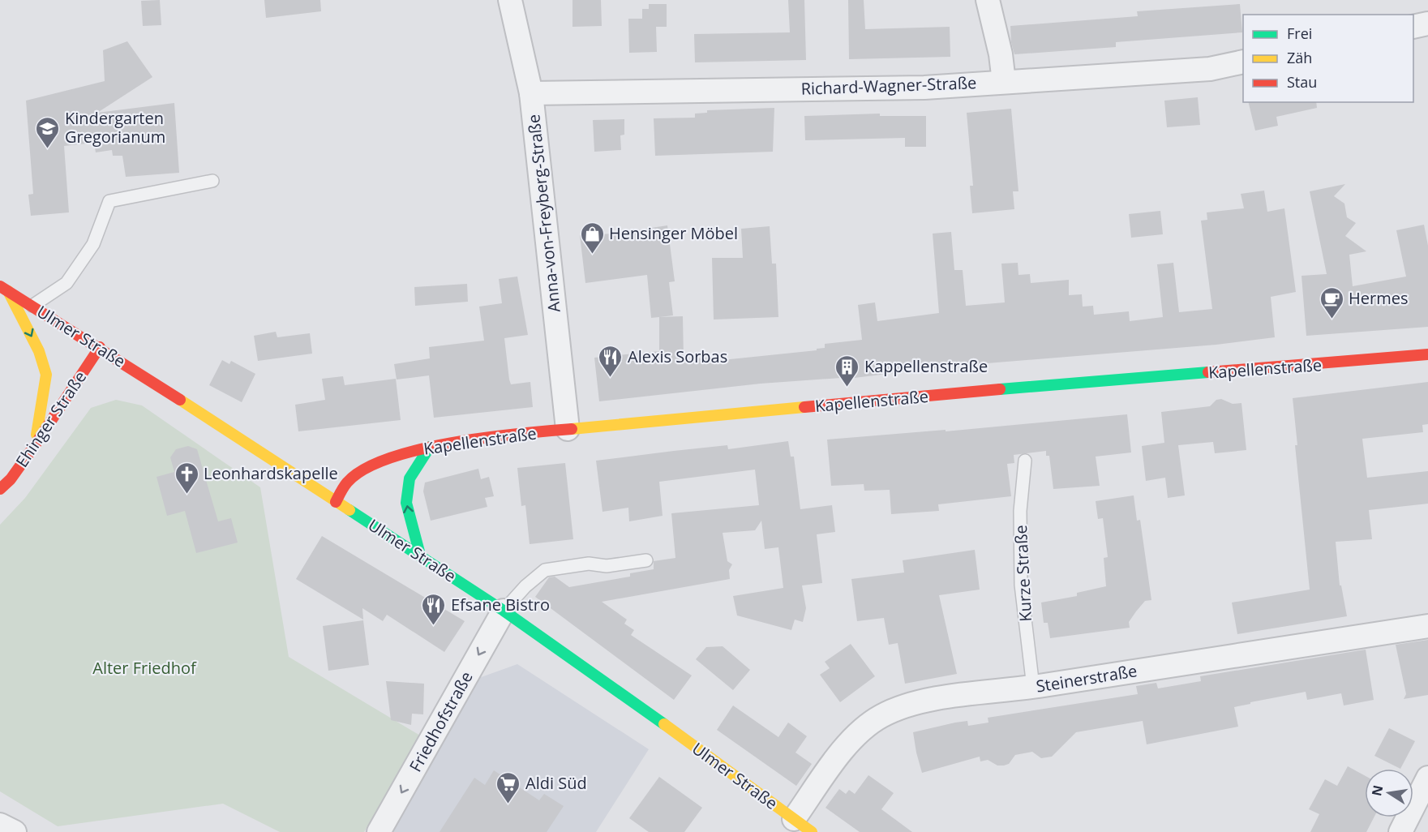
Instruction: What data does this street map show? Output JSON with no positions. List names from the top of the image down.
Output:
{
  "streets": {
    "main road": ["Ulmer Straße", "Kapellenstraße", "Ehinger Straße"],
    "street": [
      "Richard-Wagner-Straße",
      "Anna-von-Freyberg-Straße",
      "Steinerstraße",
      "Friedhofstraße"
    ],
    "lane": ["Kurze Straße"]
  },
  "crossings": [
    ["Richard-Wagner-Straße", "Anna-von-Freyberg-Straße"],
    ["Anna-von-Freyberg-Straße", "Kapellenstraße"],
    ["Ulmer Straße", "Kapellenstraße"],
    ["Ulmer Straße", "Ehinger Straße"],
    ["Ulmer Straße", "Steinerstraße"],
    ["Ulmer Straße", "Friedhofstraße"],
    ["Kurze Straße", "Steinerstraße"]
  ],
  "one_way": ["Friedhofstraße"],
  "parks": ["Alter Friedhof"],
  "places": {
    "school or university": ["Kindergarten Gregorianum"],
    "shop": ["Hensinger Möbel"],
    "cafe": ["Hermes"],
    "restaurant": ["Alexis Sorbas", "Efsane Bistro"],
    "building": ["Kappellenstraße"],
    "church": ["Leonhardskapelle"],
    "supermarket": ["Aldi Süd"]
  },
  "legend": ["Frei", "Zäh", "Stau"],
  "north": "left"
}
